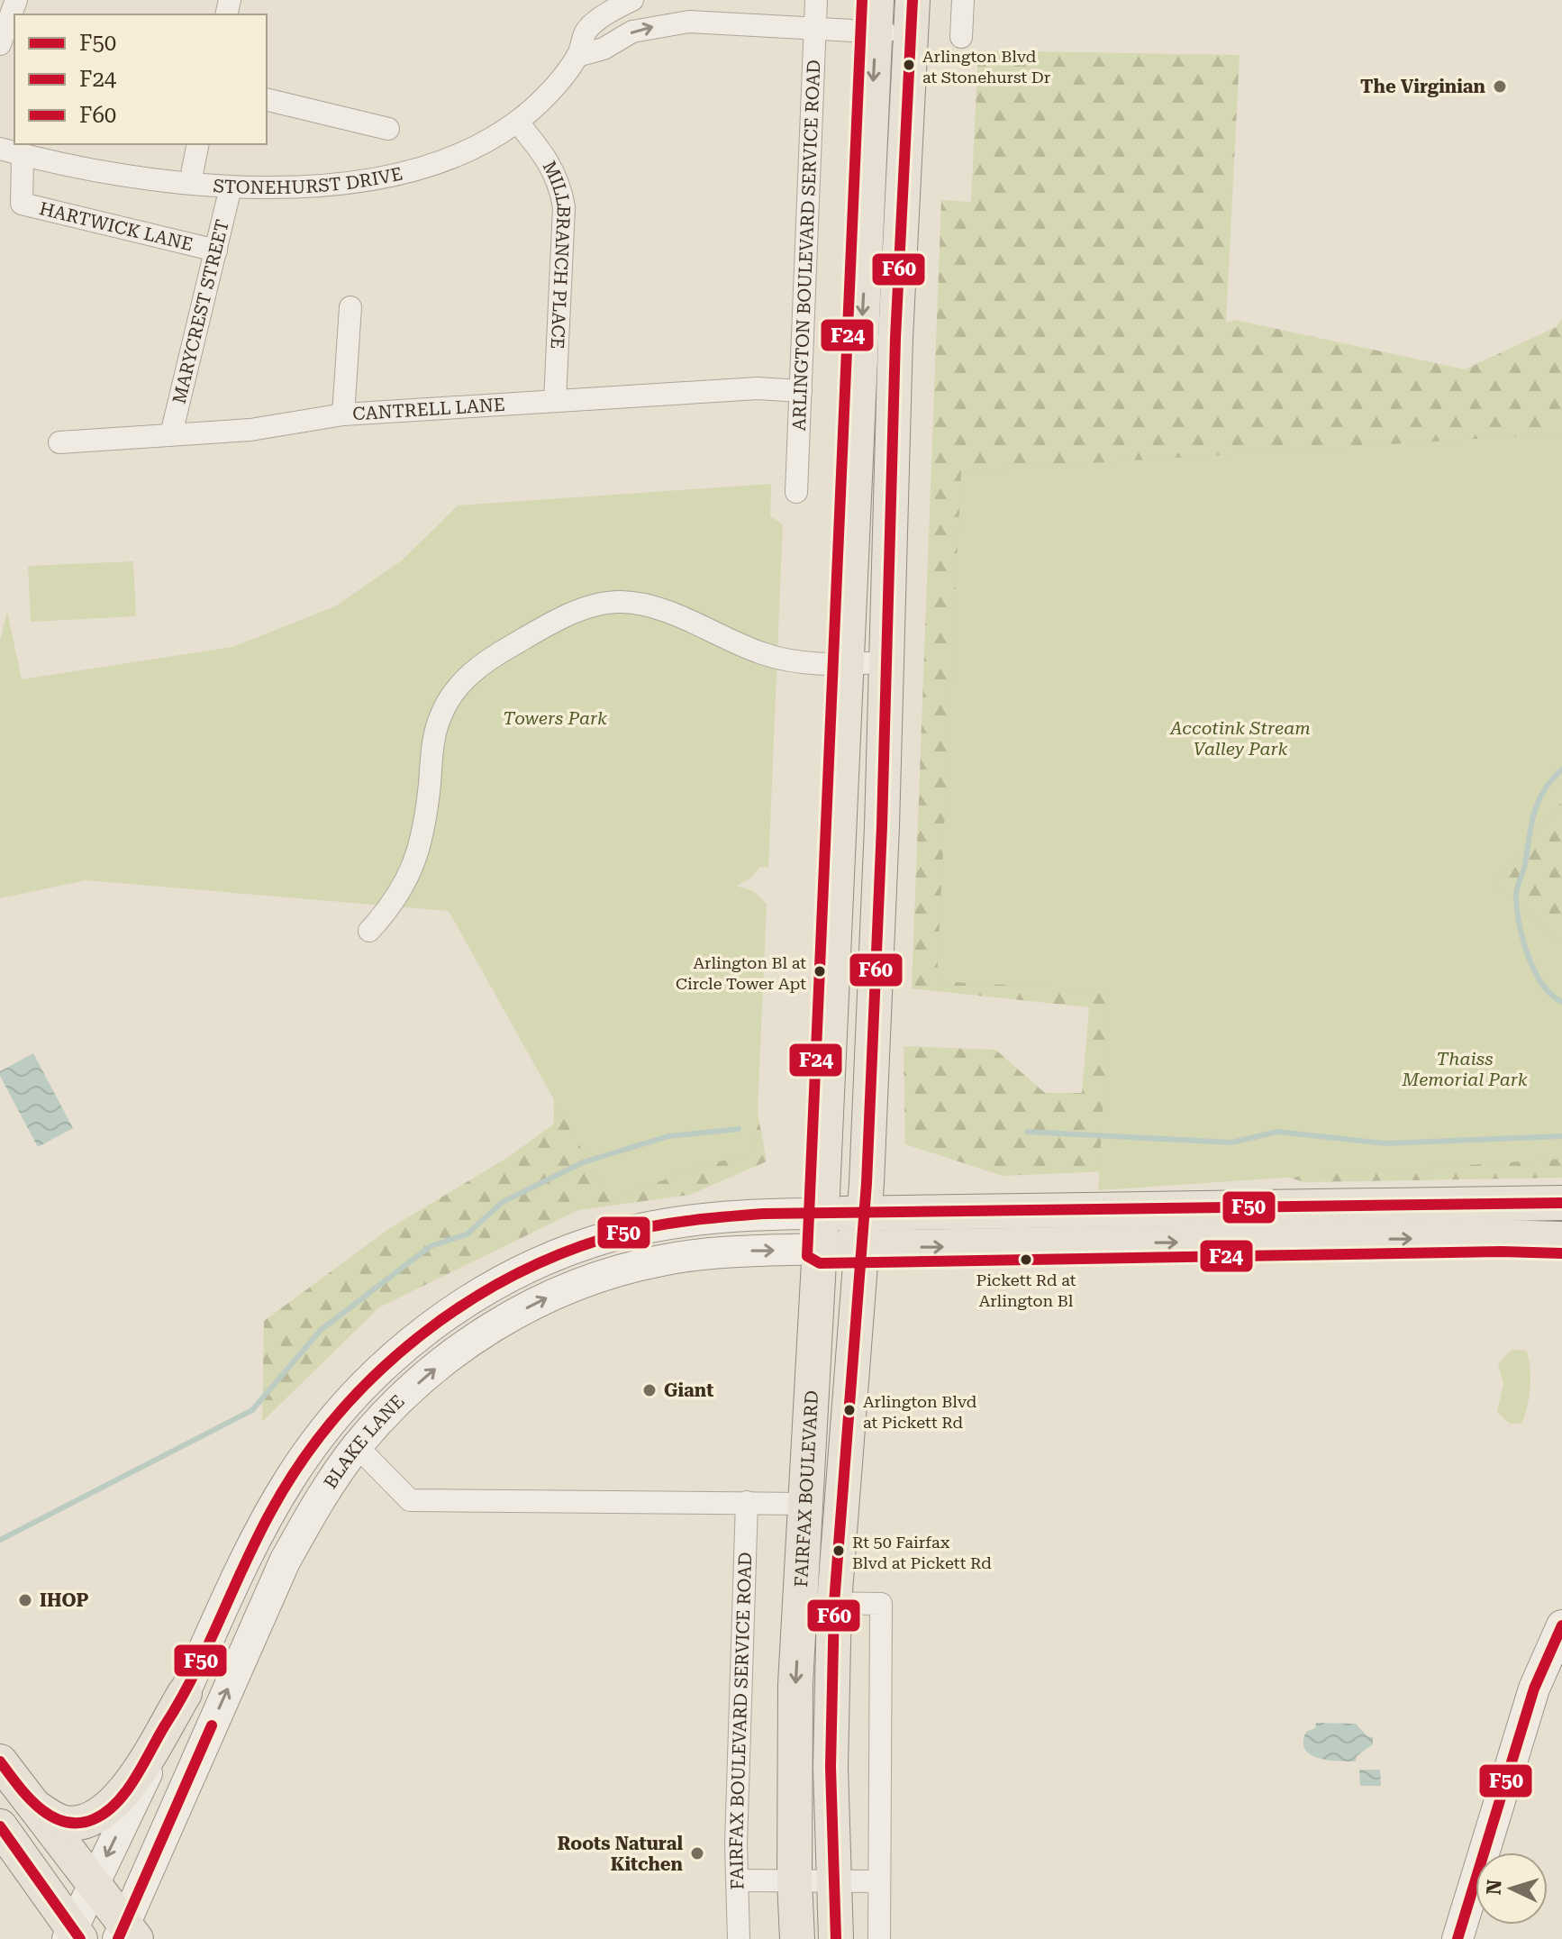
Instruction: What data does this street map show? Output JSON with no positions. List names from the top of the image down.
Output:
{
  "streets": {
    "main road": ["BLAKE LANE", "FAIRFAX BOULEVARD"],
    "street": [
      "STONEHURST DRIVE",
      "HARTWICK LANE",
      "ARLINGTON BOULEVARD SERVICE ROAD",
      "MILLBRANCH PLACE",
      "MARYCREST STREET",
      "CANTRELL LANE",
      "FAIRFAX BOULEVARD SERVICE ROAD"
    ]
  },
  "crossings": [
    ["STONEHURST DRIVE", "HARTWICK LANE"],
    ["STONEHURST DRIVE", "MILLBRANCH PLACE"],
    ["STONEHURST DRIVE", "MARYCREST STREET"],
    ["HARTWICK LANE", "MARYCREST STREET"],
    ["ARLINGTON BOULEVARD SERVICE ROAD", "CANTRELL LANE"],
    ["MILLBRANCH PLACE", "CANTRELL LANE"],
    ["MARYCREST STREET", "CANTRELL LANE"],
    ["BLAKE LANE", "FAIRFAX BOULEVARD"]
  ],
  "parks": ["Towers Park", "Accotink Stream Valley Park", "Thaiss Memorial Park"],
  "places": [
    "Arlington Blvd at Stonehurst Dr",
    "The Virginian",
    "Arlington Bl at Circle Tower Apt",
    "Pickett Rd at Arlington Bl",
    "Giant",
    "Arlington Blvd at Pickett Rd",
    "Rt 50 Fairfax Blvd at Pickett Rd",
    "IHOP",
    "Roots Natural Kitchen"
  ],
  "lines": ["transit line F24", "transit line F60", "transit line F50"],
  "legend": ["F50", "F24", "F60"],
  "north": "left"
}
